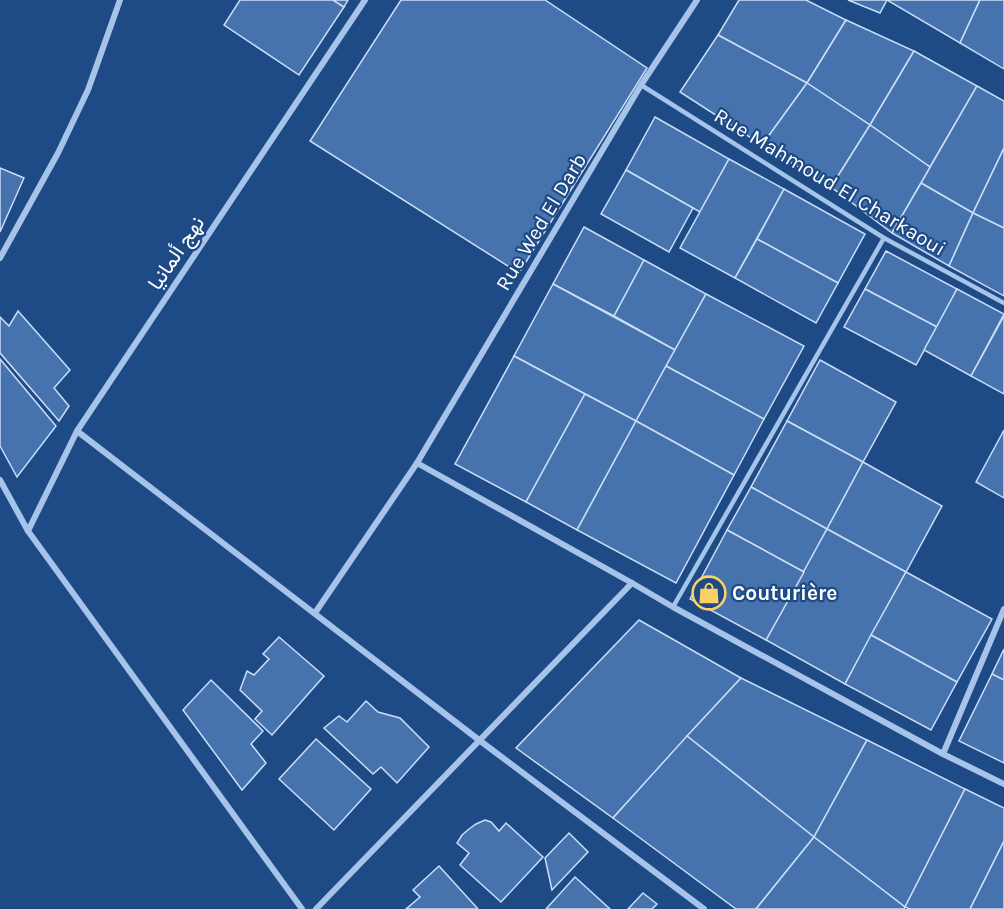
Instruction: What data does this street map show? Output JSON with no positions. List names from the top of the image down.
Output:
{
  "streets": {
    "street": ["Rue Wed El Darb", "نهج ألمانيا"],
    "lane": ["Rue Mahmoud El Charkaoui"]
  },
  "crossings": [
    ["Rue Mahmoud El Charkaoui", "Rue Wed El Darb"]
  ],
  "places": {
    "shop": ["Couturière"]
  }
}
